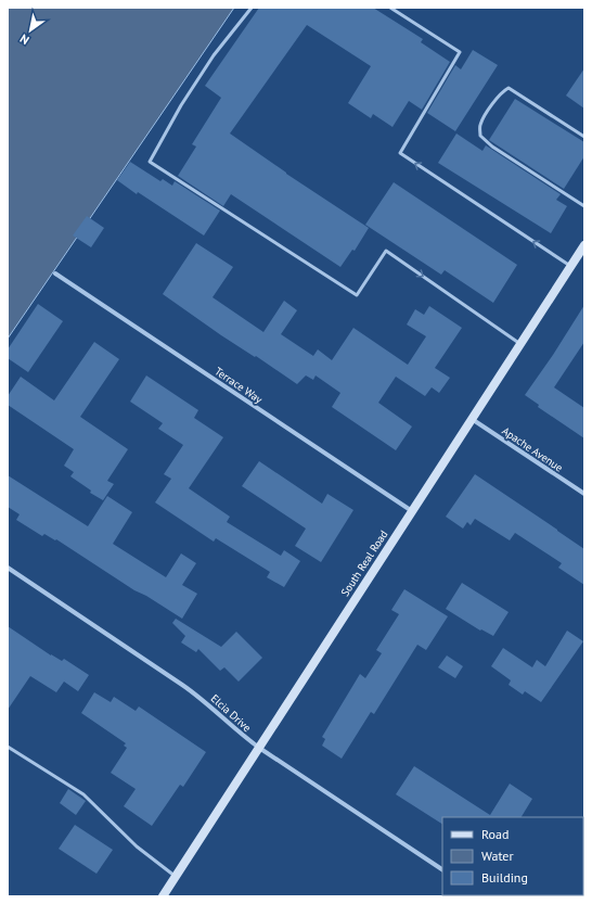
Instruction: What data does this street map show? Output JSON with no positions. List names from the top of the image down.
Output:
{
  "streets": {
    "street": [
      "Terrace Way",
      "Apache Avenue",
      "South Real Road",
      "Elcia Drive"
    ]
  },
  "crossings": [
    ["Terrace Way", "South Real Road"],
    ["Apache Avenue", "South Real Road"],
    ["South Real Road", "Elcia Drive"]
  ],
  "legend": ["Road", "Water", "Building"],
  "north": "bottom left"
}
